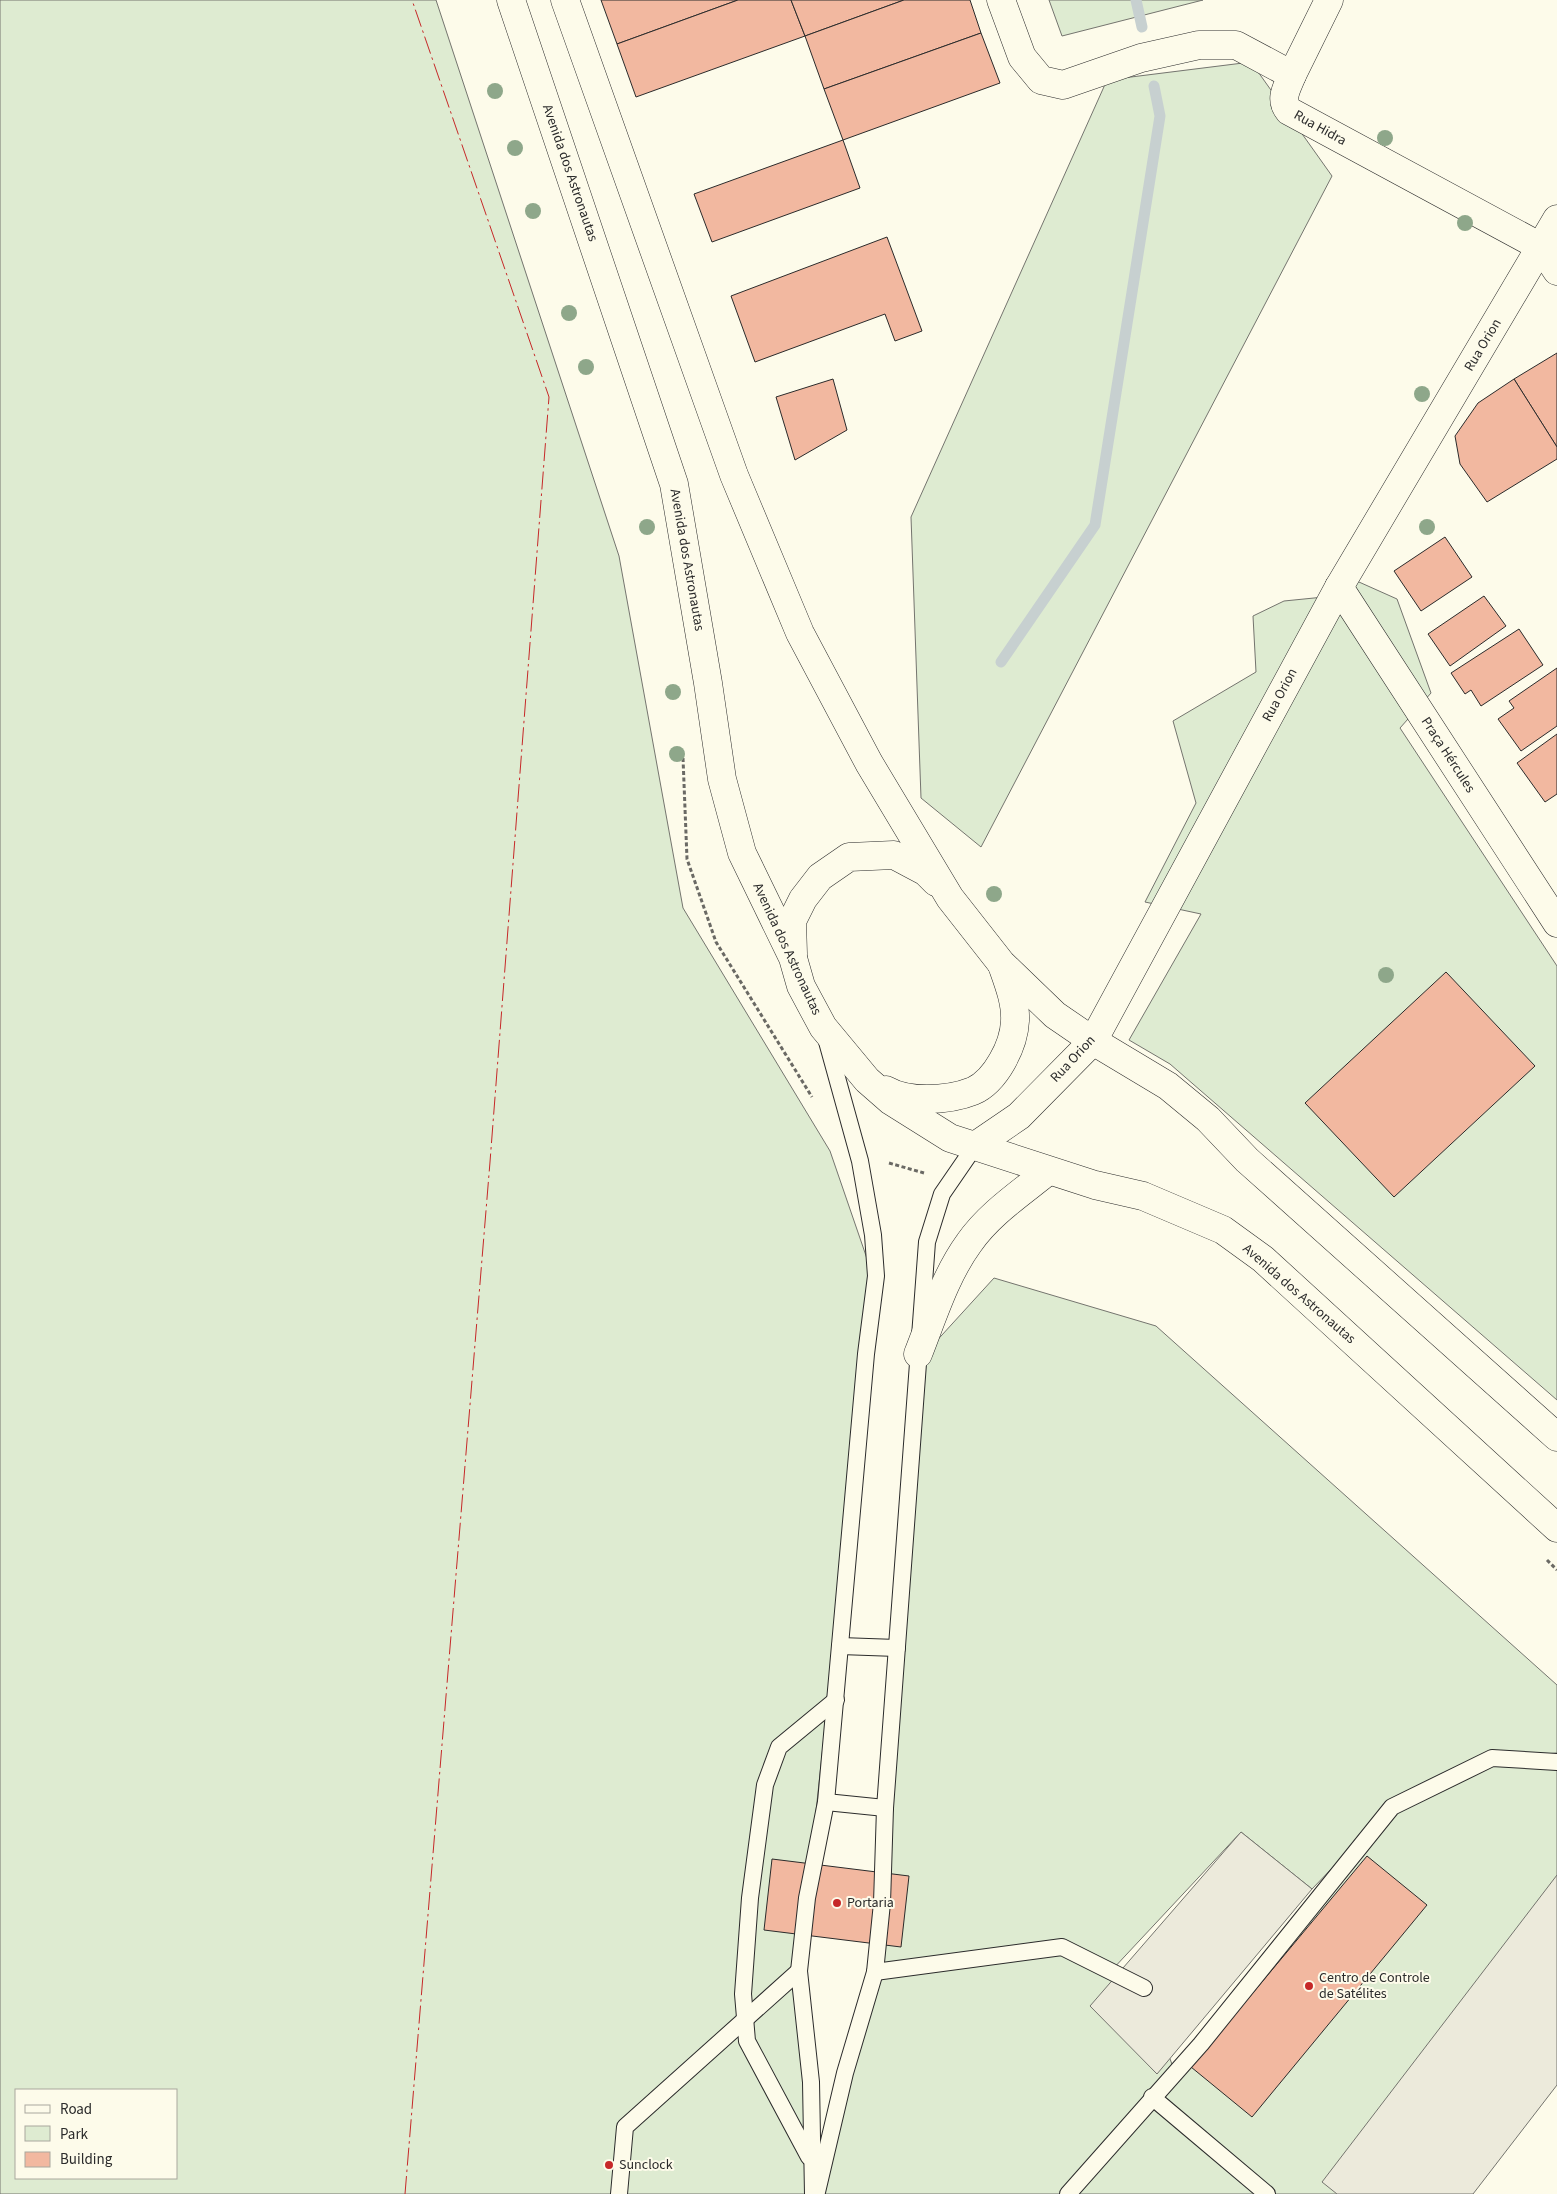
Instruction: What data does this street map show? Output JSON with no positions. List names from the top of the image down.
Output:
{
  "streets": {
    "main road": [
      "Rua Hidra",
      "Avenida dos Astronautas",
      "Rua Orion",
      "Praça Hércules"
    ]
  },
  "crossings": [
    ["Rua Hidra", "Rua Orion"],
    ["Avenida dos Astronautas", "Rua Orion"],
    ["Rua Orion", "Praça Hércules"]
  ],
  "places": ["Portaria", "Centro de Controle de Satélites", "Sunclock"],
  "legend": ["Road", "Park", "Building"]
}
